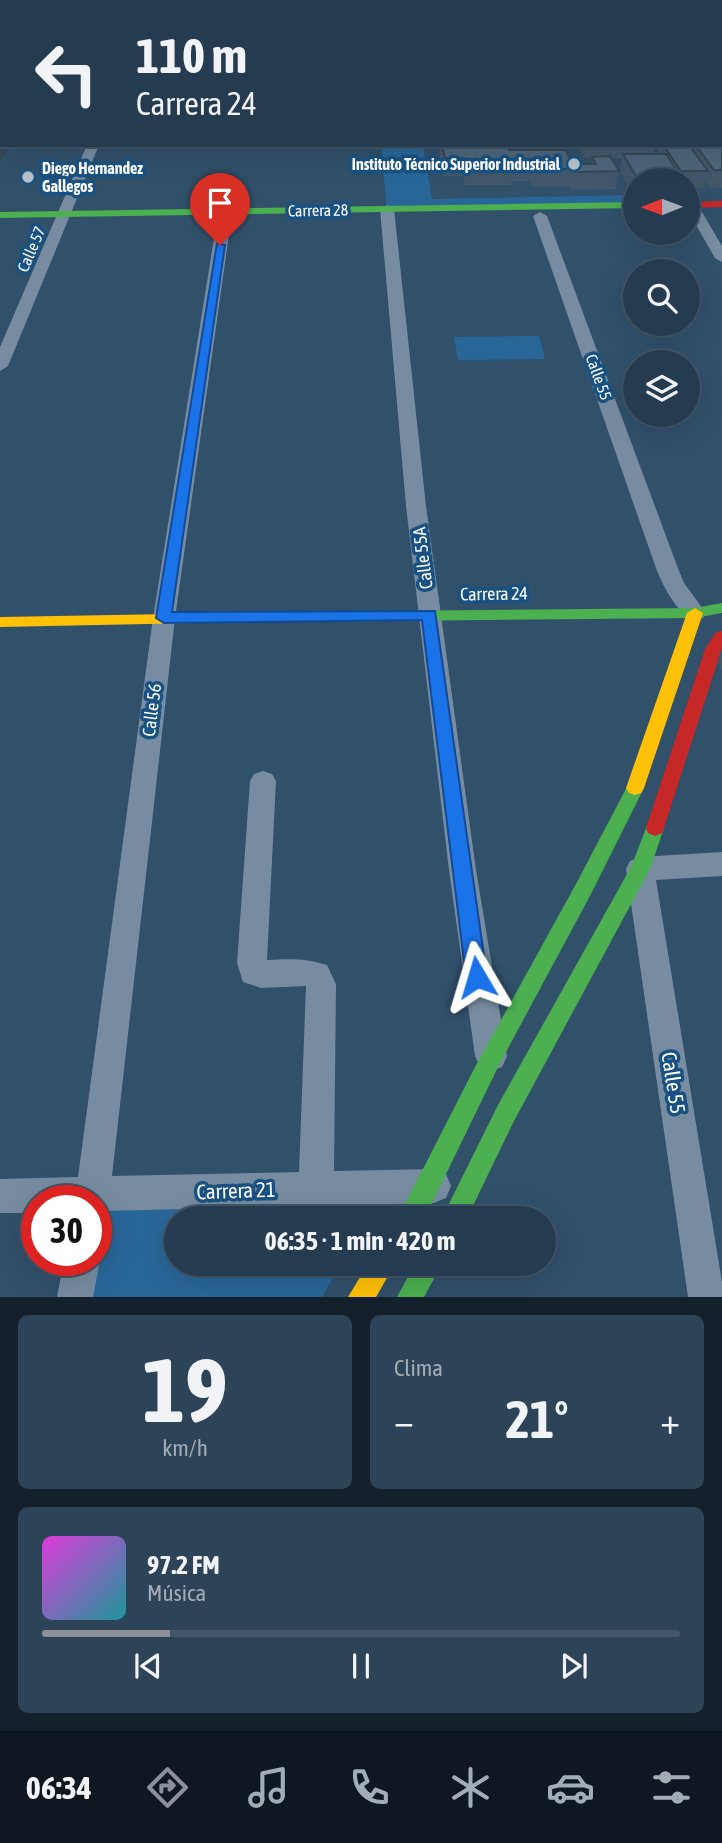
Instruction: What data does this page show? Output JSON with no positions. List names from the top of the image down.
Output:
{
  "streets": {
    "main road": ["Carrera 28", "Carrera 24"],
    "street": [
      "Calle 57",
      "Calle 55",
      "Calle 55A",
      "Calle 56",
      "Carrera 21"
    ]
  },
  "crossings": [
    ["Carrera 28", "Calle 57"],
    ["Carrera 28", "Calle 55"],
    ["Carrera 28", "Calle 55A"],
    ["Carrera 28", "Calle 56"],
    ["Calle 55", "Carrera 24"],
    ["Calle 55A", "Carrera 24"],
    ["Carrera 24", "Calle 56"]
  ],
  "places": ["Instituto Técnico Superior Industrial", "Diego Hernandez Gallegos"],
  "north": "left",
  "page": {
    "turn": ["110 m", "Carrera 24"],
    "limit": "30",
    "trip": "06:35 · 1 min · 420 m",
    "tile": [
      ["19", "km/h"],
      "Clima"
    ],
    "heat": ["−", "21°", "+"],
    "song": ["97.2 FM", "Música"],
    "tabs": "06:34"
  }
}
